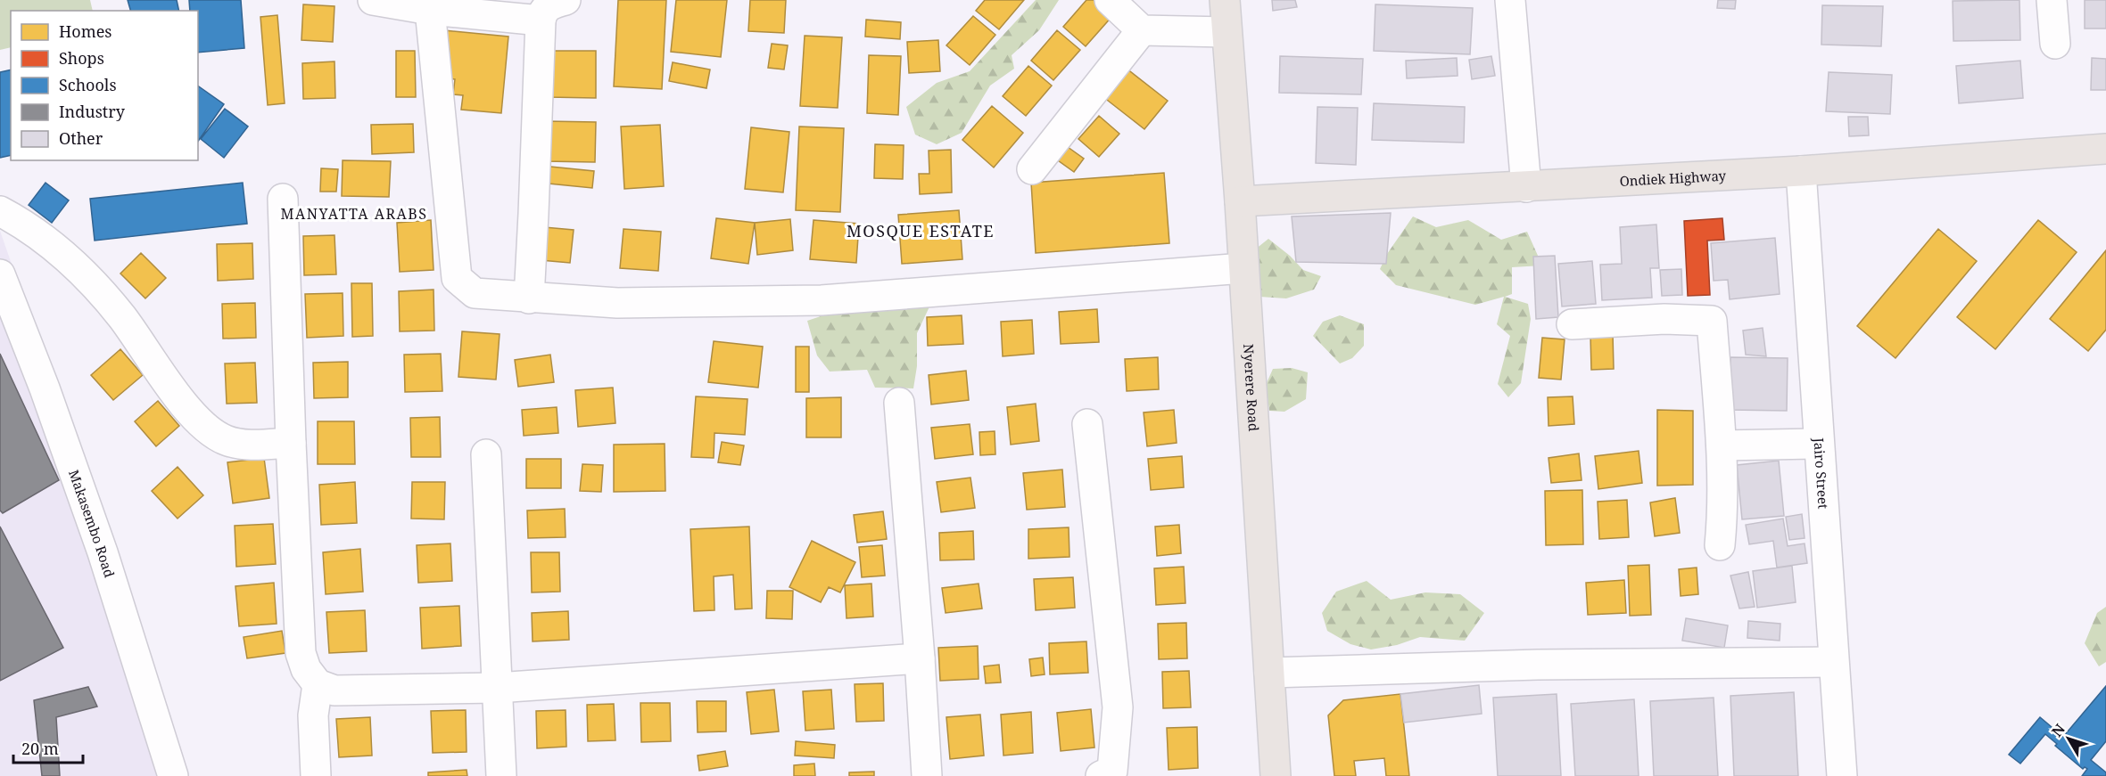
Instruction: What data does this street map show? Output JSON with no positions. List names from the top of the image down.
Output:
{
  "streets": {
    "main road": ["Ondiek Highway", "Nyerere Road"],
    "street": ["Jairo Street", "Makasembo Road"]
  },
  "crossings": [
    ["Ondiek Highway", "Nyerere Road"],
    ["Ondiek Highway", "Jairo Street"]
  ],
  "districts": ["MANYATTA ARABS", "MOSQUE ESTATE"],
  "legend": [
    "Homes",
    "Shops",
    "Schools",
    "Industry",
    "Other"
  ],
  "scale_bar": "20 m",
  "north": "top left"
}
